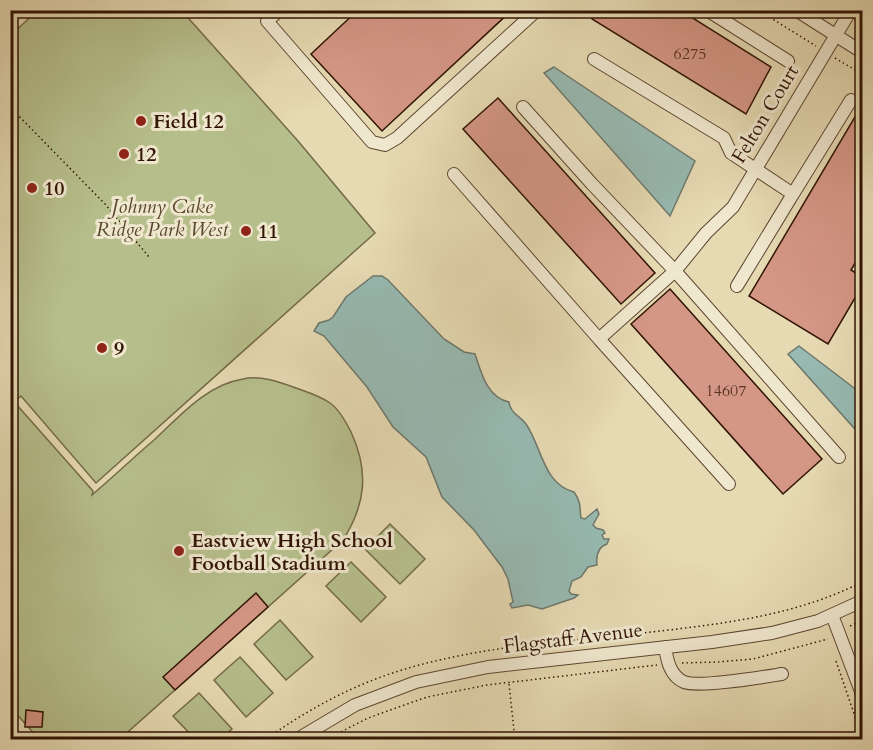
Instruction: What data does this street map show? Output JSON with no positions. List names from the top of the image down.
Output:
{
  "streets": {
    "street": ["Felton Court", "Flagstaff Avenue"]
  },
  "parks": ["Johnny Cake Ridge Park West"],
  "places": [
    "Field 12",
    "12",
    "10",
    "11",
    "9",
    "Eastview High School Football Stadium"
  ],
  "house_numbers": ["6275", "14607"]
}
